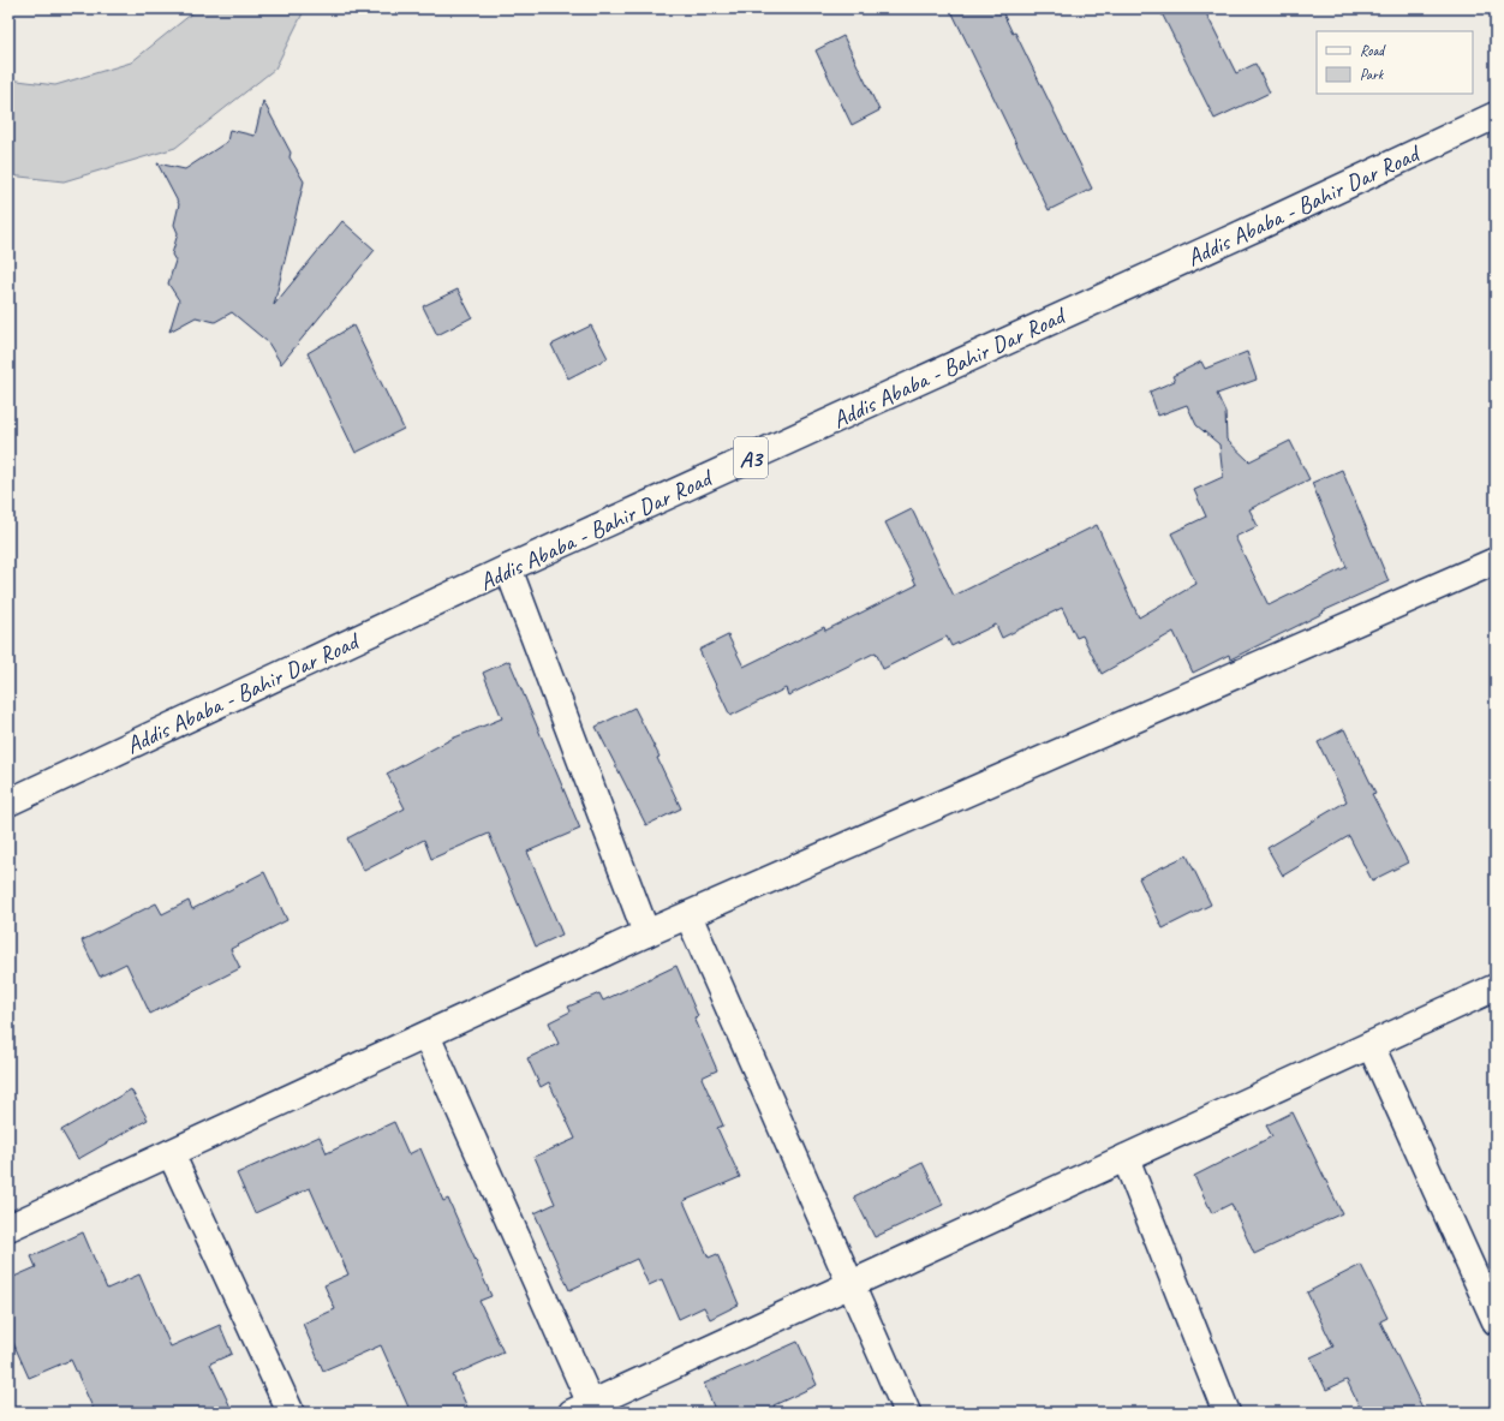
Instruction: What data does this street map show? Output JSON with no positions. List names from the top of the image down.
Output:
{
  "streets": {
    "main road": ["Addis Ababa - Bahir Dar Road", "A3"]
  },
  "legend": ["Road", "Park"]
}
